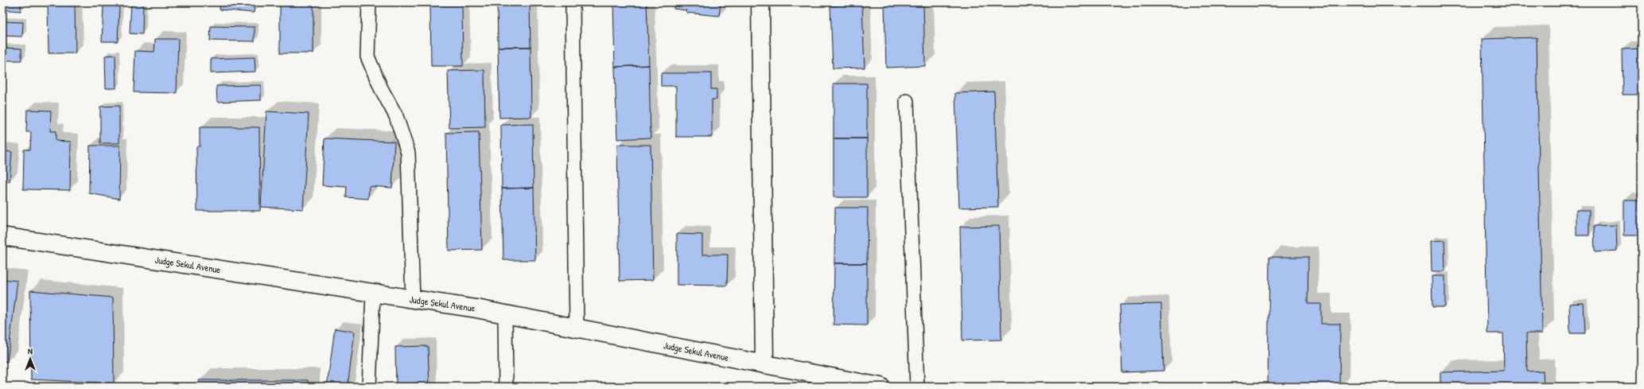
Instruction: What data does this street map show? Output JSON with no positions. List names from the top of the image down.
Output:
{
  "streets": {
    "street": ["Judge Sekul Avenue"]
  },
  "north": "top"
}
